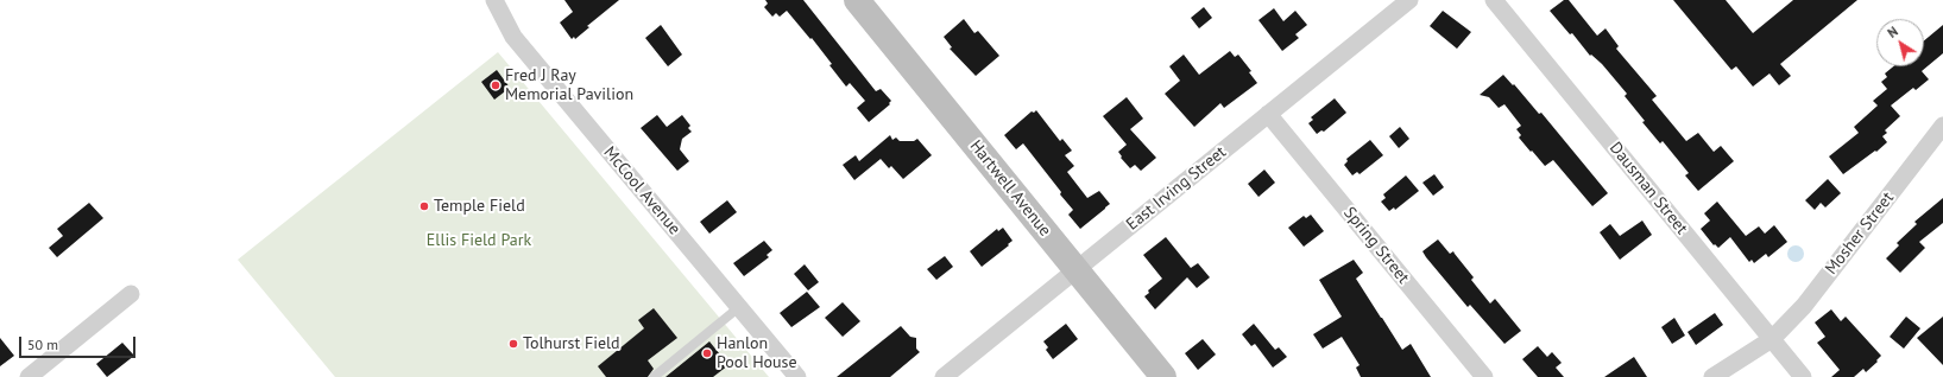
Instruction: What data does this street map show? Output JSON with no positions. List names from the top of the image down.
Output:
{
  "streets": {
    "street": [
      "Hartwell Avenue",
      "East Irving Street",
      "Dausman Street",
      "McCool Avenue",
      "Mosher Street",
      "Spring Street"
    ]
  },
  "crossings": [
    ["Hartwell Avenue", "East Irving Street"],
    ["East Irving Street", "Spring Street"],
    ["Dausman Street", "Mosher Street"]
  ],
  "parks": ["Ellis Field Park"],
  "places": [
    "Fred J Ray Memorial Pavilion",
    "Temple Field",
    "Tolhurst Field",
    "Hanlon Pool House"
  ],
  "scale_bar": "50 m",
  "north": "top left"
}
